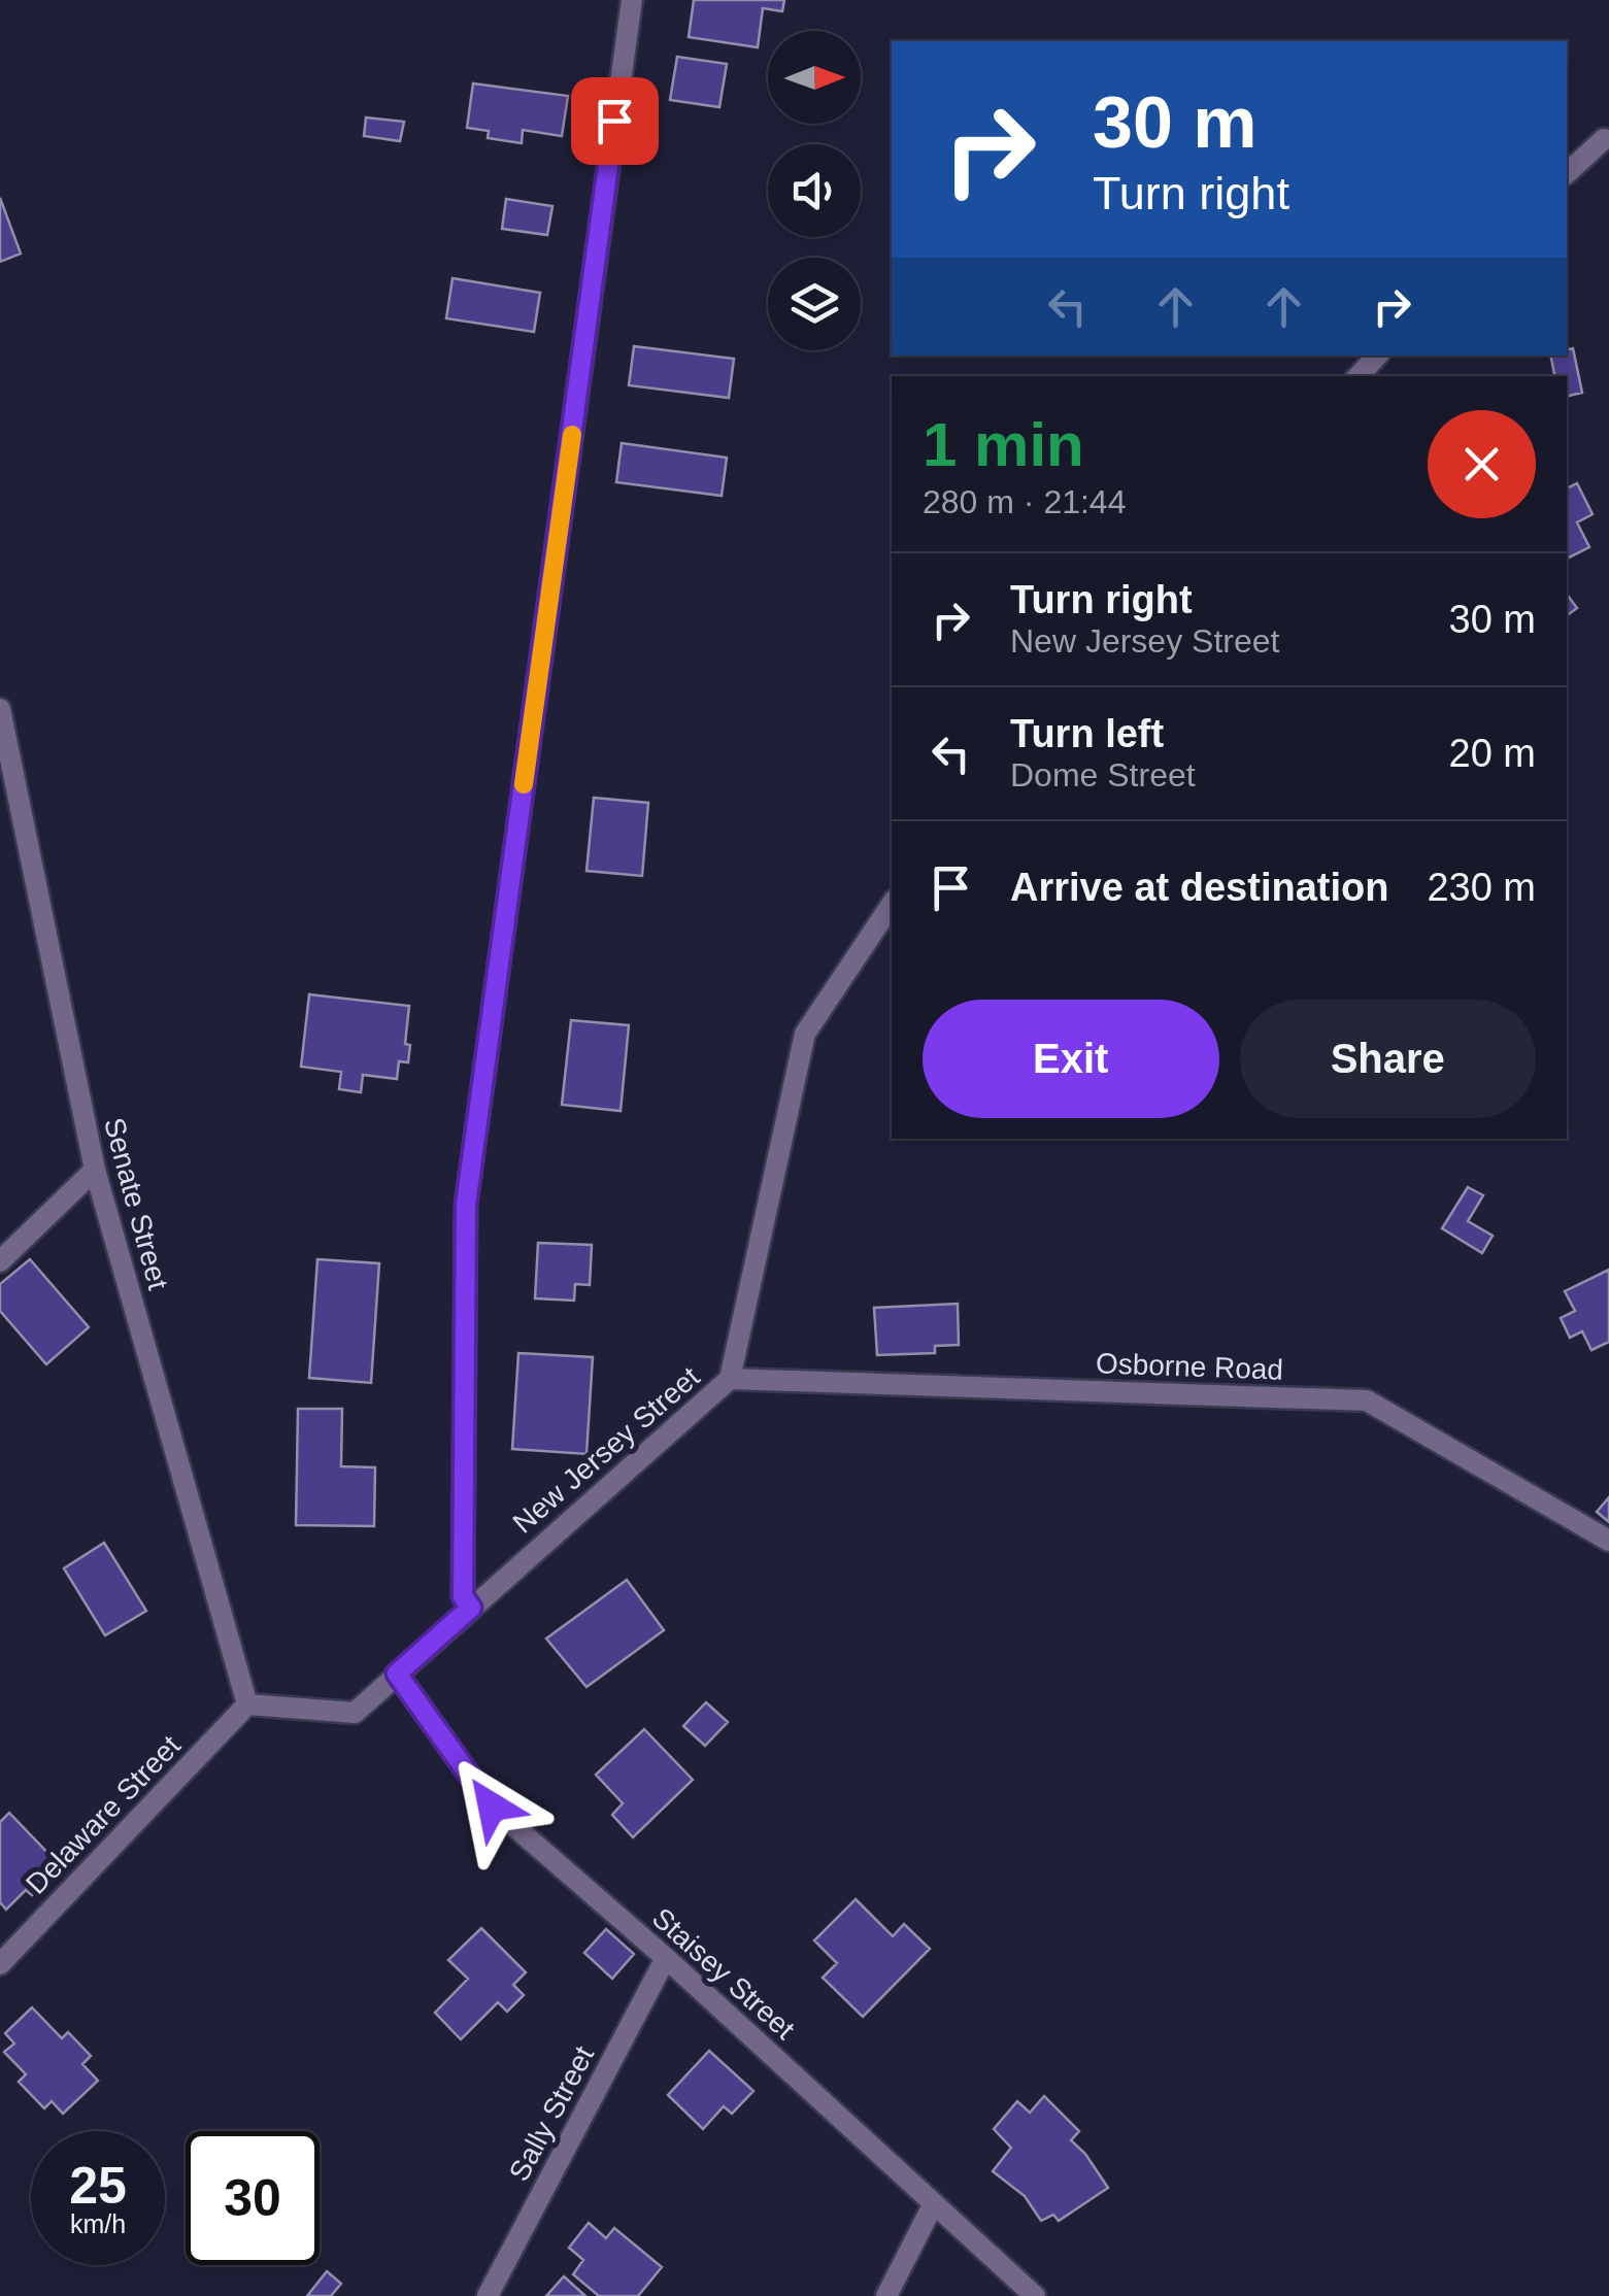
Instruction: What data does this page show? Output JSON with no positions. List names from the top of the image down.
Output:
{
  "streets": {
    "street": [
      "Senate Street",
      "Osborne Road",
      "New Jersey Street",
      "Delaware Street",
      "Staisey Street",
      "Sally Street"
    ]
  },
  "crossings": [
    ["Senate Street", "New Jersey Street"],
    ["Senate Street", "Delaware Street"],
    ["Osborne Road", "New Jersey Street"],
    ["New Jersey Street", "Delaware Street"],
    ["New Jersey Street", "Staisey Street"],
    ["Staisey Street", "Sally Street"]
  ],
  "north": "right",
  "page": {
    "turn": ["30 m", "Turn right"],
    "heading": ["1 min", "280 m · 21:44"],
    "list": [
      {
        "name": "Turn right",
        "note": "New Jersey Street",
        "value": "30 m"
      },
      {
        "name": "Turn left",
        "note": "Dome Street",
        "value": "20 m"
      },
      {
        "name": "Arrive at destination",
        "value": "230 m"
      }
    ],
    "buttons": ["Exit", "Share"],
    "speed": "25 km/h",
    "limit": "30"
  }
}
